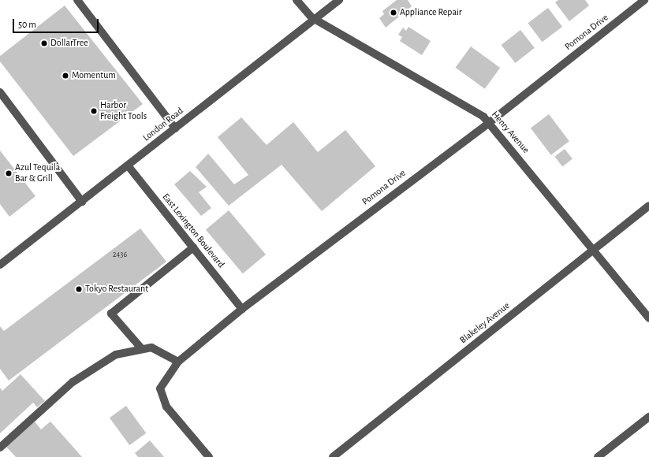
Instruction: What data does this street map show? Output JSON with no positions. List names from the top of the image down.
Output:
{
  "streets": {
    "street": [
      "Pomona Drive",
      "London Road",
      "Henry Avenue",
      "East Lexington Boulevard",
      "Blakeley Avenue"
    ]
  },
  "crossings": [
    ["Pomona Drive", "Henry Avenue"],
    ["Pomona Drive", "East Lexington Boulevard"],
    ["London Road", "Henry Avenue"],
    ["London Road", "East Lexington Boulevard"],
    ["Henry Avenue", "Blakeley Avenue"]
  ],
  "places": [
    "Appliance Repair",
    "DollarTree",
    "Momentum",
    "Harbor Freight Tools",
    "Azul Tequila Bar & Grill",
    "Tokyo Restaurant"
  ],
  "house_numbers": ["2436"],
  "scale_bar": "50 m"
}
